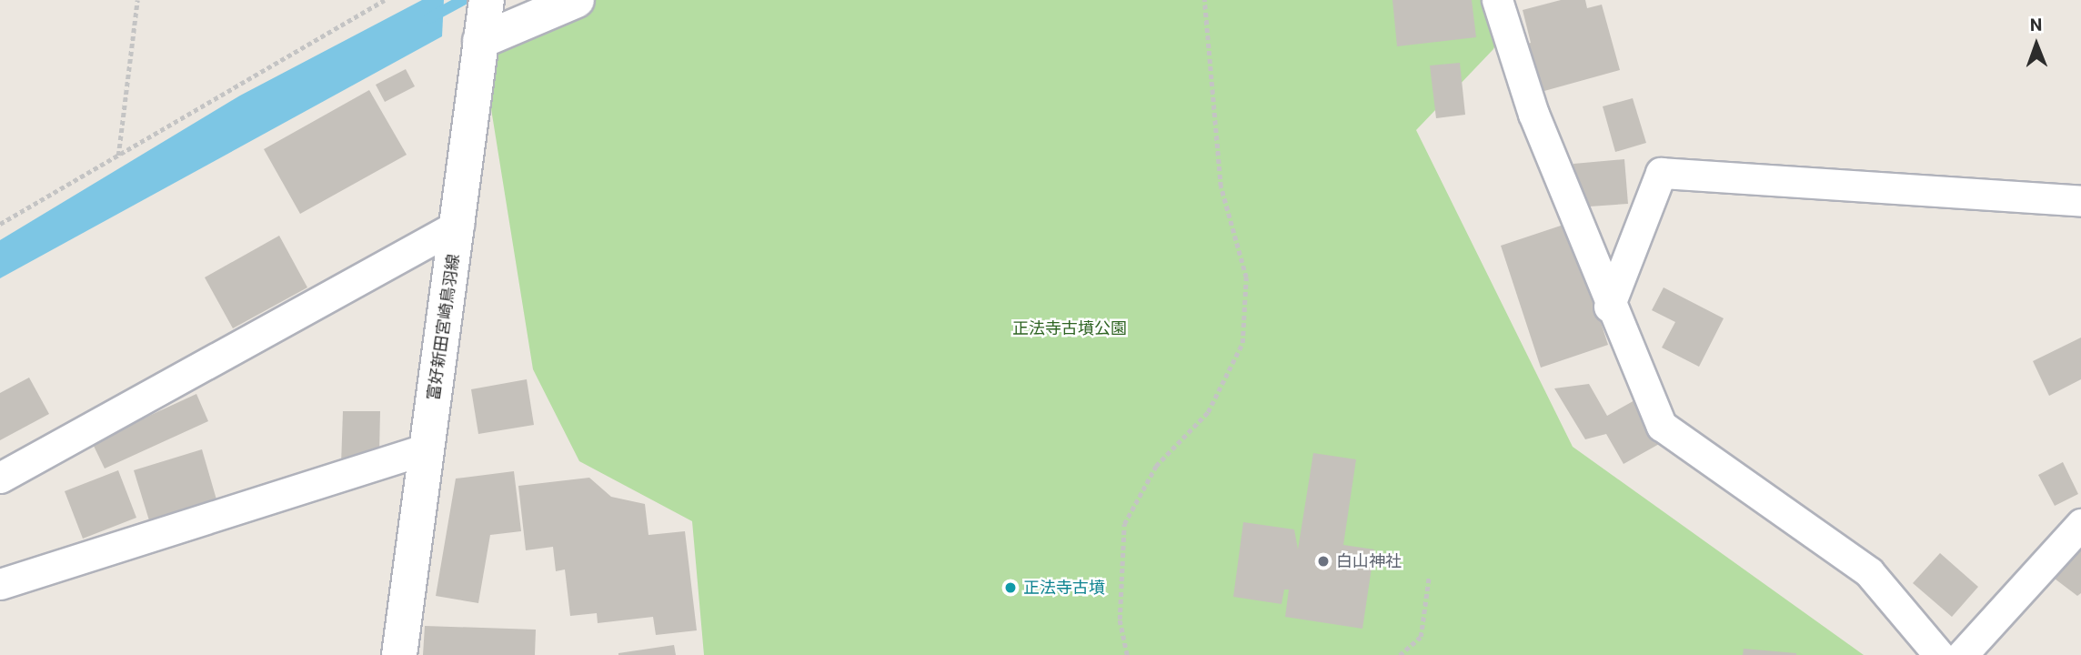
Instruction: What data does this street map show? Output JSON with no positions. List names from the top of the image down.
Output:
{
  "streets": {
    "main road": ["富好新田宮崎鳥羽線"]
  },
  "parks": ["正法寺古墳公園"],
  "places": ["白山神社", "正法寺古墳"],
  "north": "top"
}
